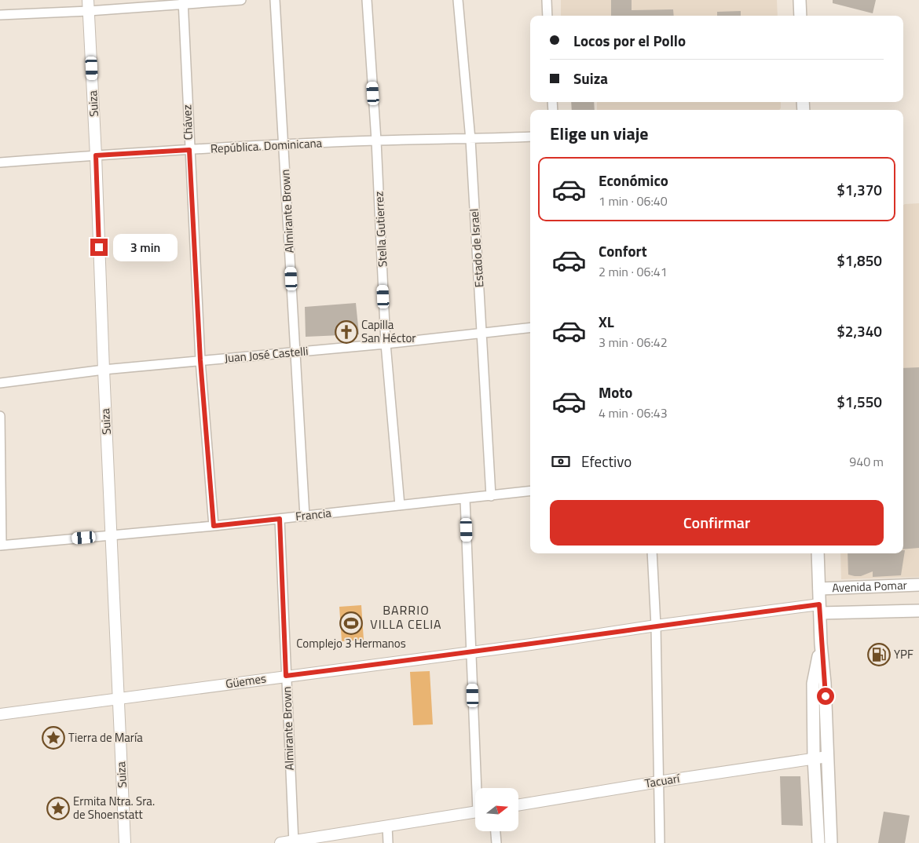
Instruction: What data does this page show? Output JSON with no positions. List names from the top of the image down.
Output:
{
  "streets": {
    "main road": ["Avenida Pomar"],
    "street": [
      "Suiza",
      "Chávez",
      "República. Dominicana",
      "Almirante Brown",
      "Stella Gutierrez",
      "Estado de Israel",
      "Juan José Castelli",
      "Francia",
      "Güemes",
      "Tacuarí"
    ]
  },
  "crossings": [
    ["Suiza", "República. Dominicana"],
    ["Suiza", "Juan José Castelli"],
    ["Suiza", "Francia"],
    ["Suiza", "Güemes"],
    ["Chávez", "República. Dominicana"],
    ["Chávez", "Juan José Castelli"],
    ["Chávez", "Francia"],
    ["República. Dominicana", "Almirante Brown"],
    ["República. Dominicana", "Stella Gutierrez"],
    ["República. Dominicana", "Estado de Israel"],
    ["Almirante Brown", "Juan José Castelli"],
    ["Almirante Brown", "Francia"],
    ["Almirante Brown", "Güemes"],
    ["Stella Gutierrez", "Juan José Castelli"],
    ["Stella Gutierrez", "Francia"],
    ["Estado de Israel", "Juan José Castelli"],
    ["Estado de Israel", "Francia"],
    ["Avenida Pomar", "Güemes"]
  ],
  "districts": ["BARRIO VILLA CELIA"],
  "places": {
    "church": ["Capilla San Héctor"],
    "sports": ["Complejo 3 Hermanos"],
    "fuel station": ["YPF"],
    "place": ["Tierra de María", "Ermita Ntra. Sra. de Shoenstatt"]
  },
  "north": "right",
  "page": {
    "banner": ["Locos por el Pollo", "Suiza"],
    "heading": "Elige un viaje",
    "list": [
      {
        "name": "Económico",
        "note": "1 min · 06:40",
        "value": "$1,370"
      },
      {
        "name": "Confort",
        "note": "2 min · 06:41",
        "value": "$1,850"
      },
      {
        "name": "XL",
        "note": "3 min · 06:42",
        "value": "$2,340"
      },
      {
        "name": "Moto",
        "note": "4 min · 06:43",
        "value": "$1,550"
      }
    ],
    "bubble": "3 min",
    "pay": ["Efectivo", "940 m"],
    "buttons": "Confirmar"
  }
}
